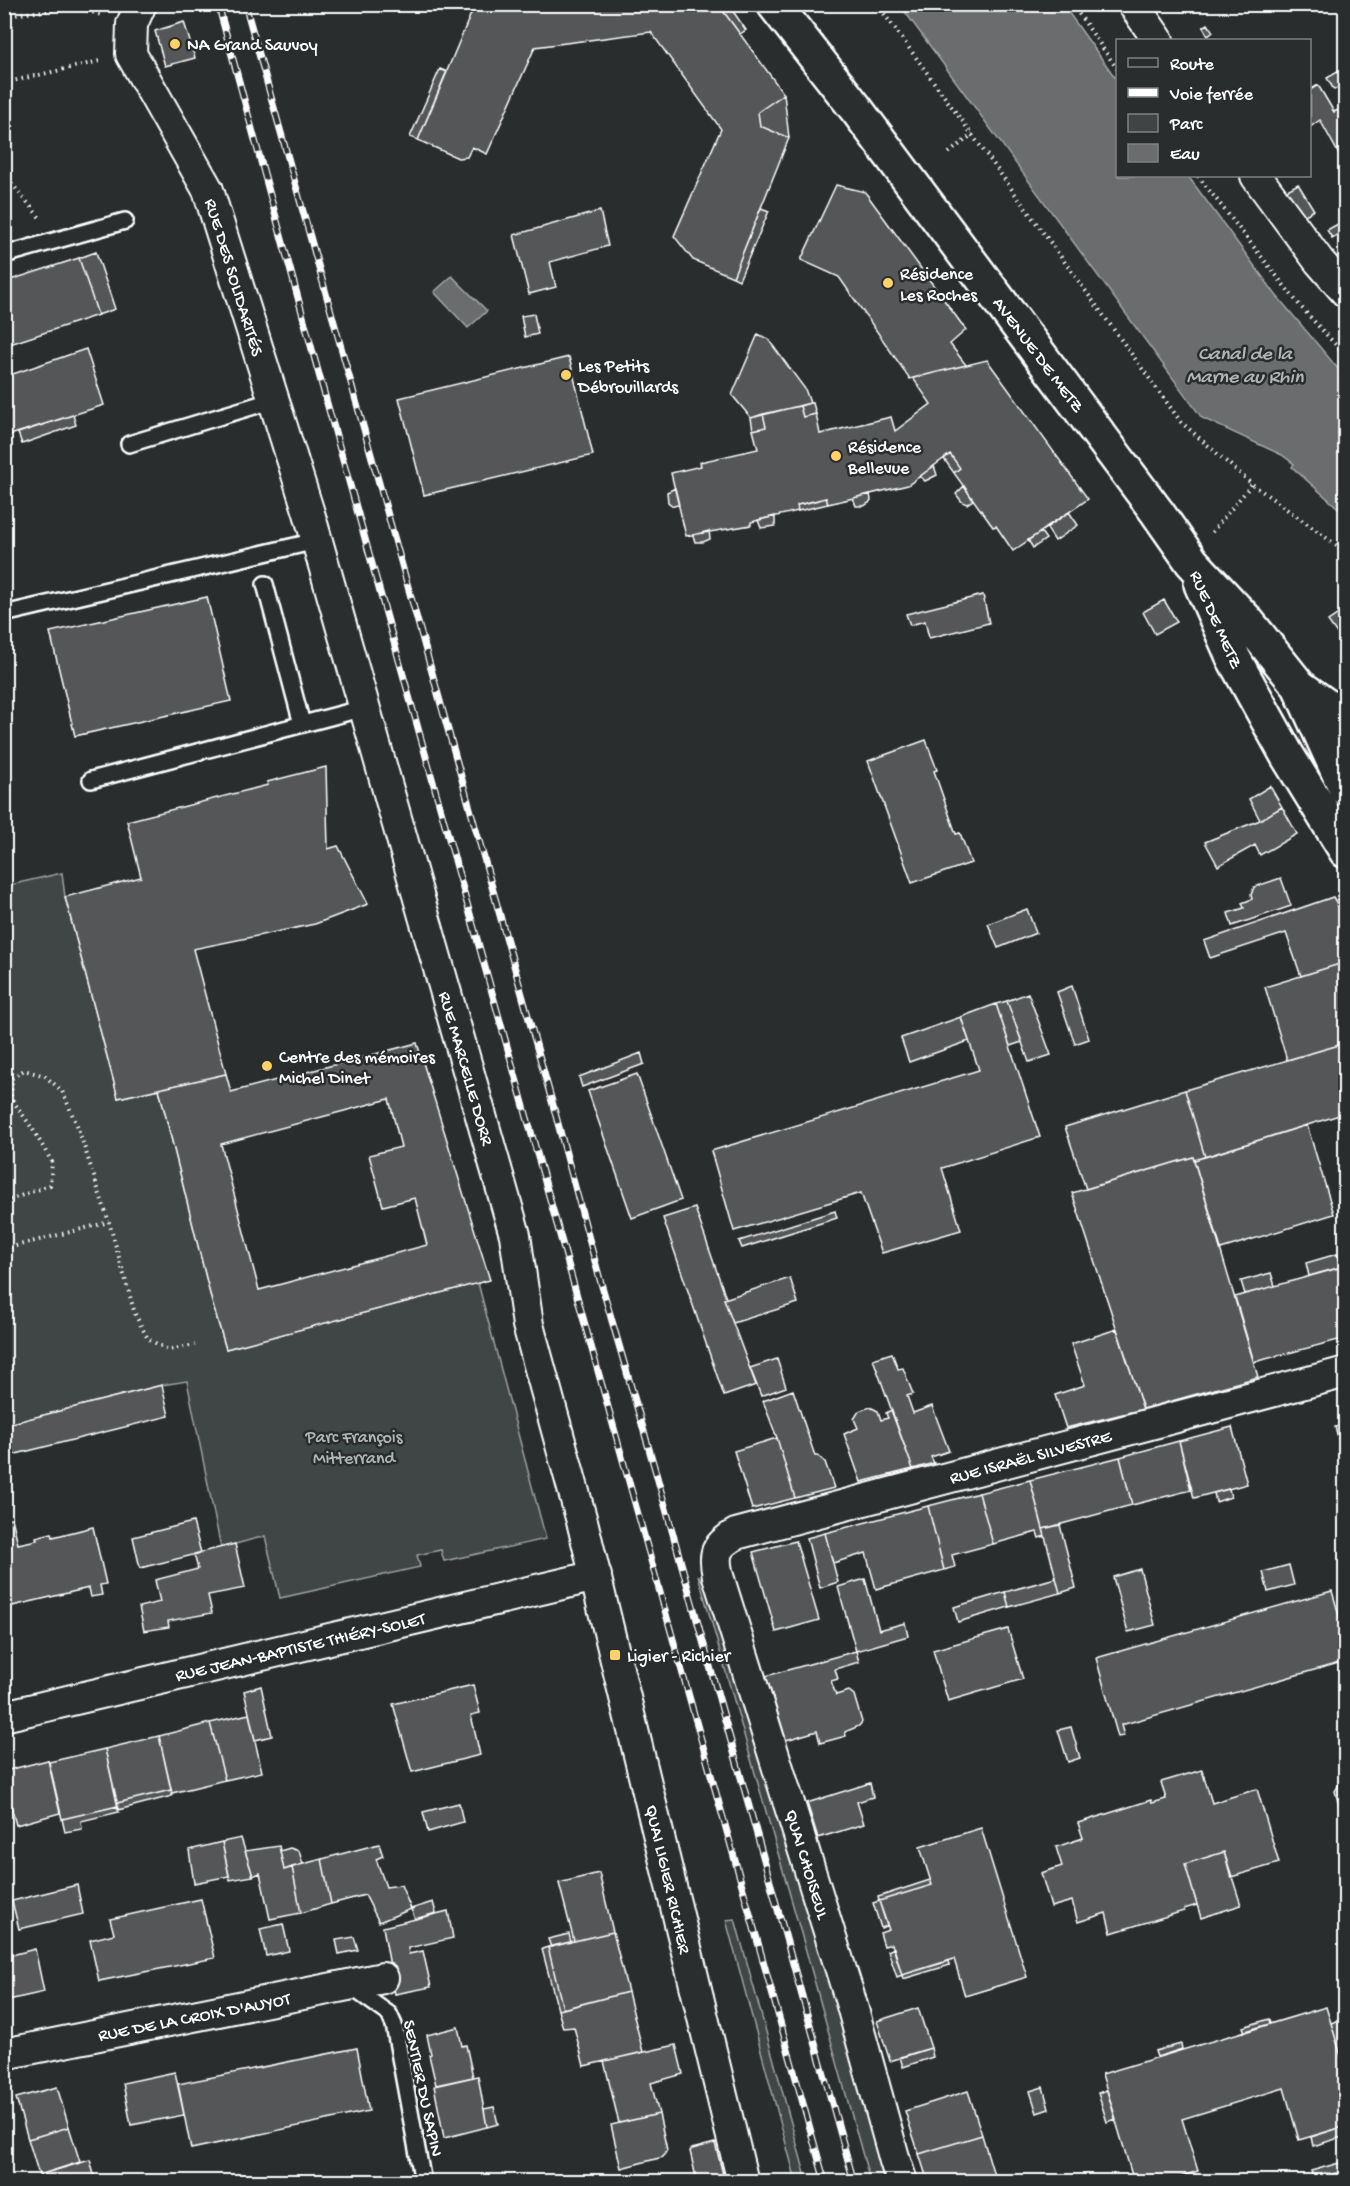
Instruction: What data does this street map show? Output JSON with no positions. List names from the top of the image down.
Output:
{
  "streets": {
    "main road": ["AVENUE DE METZ", "RUE DE METZ"],
    "street": [
      "RUE DES SOLIDARITÉS",
      "RUE MARCELLE DORR",
      "RUE ISRAËL SILVESTRE",
      "RUE JEAN-BAPTISTE THIÉRY-SOLET",
      "QUAI CHOISEUL",
      "QUAI LIGIER RICHIER",
      "RUE DE LA CROIX D'AUYOT"
    ],
    "lane": ["SENTIER DU SAPIN"]
  },
  "crossings": [
    ["RUE DES SOLIDARITÉS", "RUE MARCELLE DORR"],
    ["AVENUE DE METZ", "RUE DE METZ"],
    ["RUE MARCELLE DORR", "RUE JEAN-BAPTISTE THIÉRY-SOLET"],
    ["RUE MARCELLE DORR", "QUAI LIGIER RICHIER"],
    ["RUE ISRAËL SILVESTRE", "QUAI CHOISEUL"],
    ["RUE JEAN-BAPTISTE THIÉRY-SOLET", "QUAI LIGIER RICHIER"],
    ["RUE DE LA CROIX D'AUYOT", "SENTIER DU SAPIN"]
  ],
  "water": ["Canal de la Marne au Rhin"],
  "parks": ["Parc François Mitterrand"],
  "places": {
    "other": [
      "NA Grand Sauvoy",
      "Résidence Les Roches",
      "Les Petits Débrouillards",
      "Résidence Bellevue",
      "Centre des mémoires Michel Dinet"
    ],
    "transit": ["Ligier - Richier"]
  },
  "legend": [
    "Route",
    "Voie ferrée",
    "Parc",
    "Eau"
  ]
}
